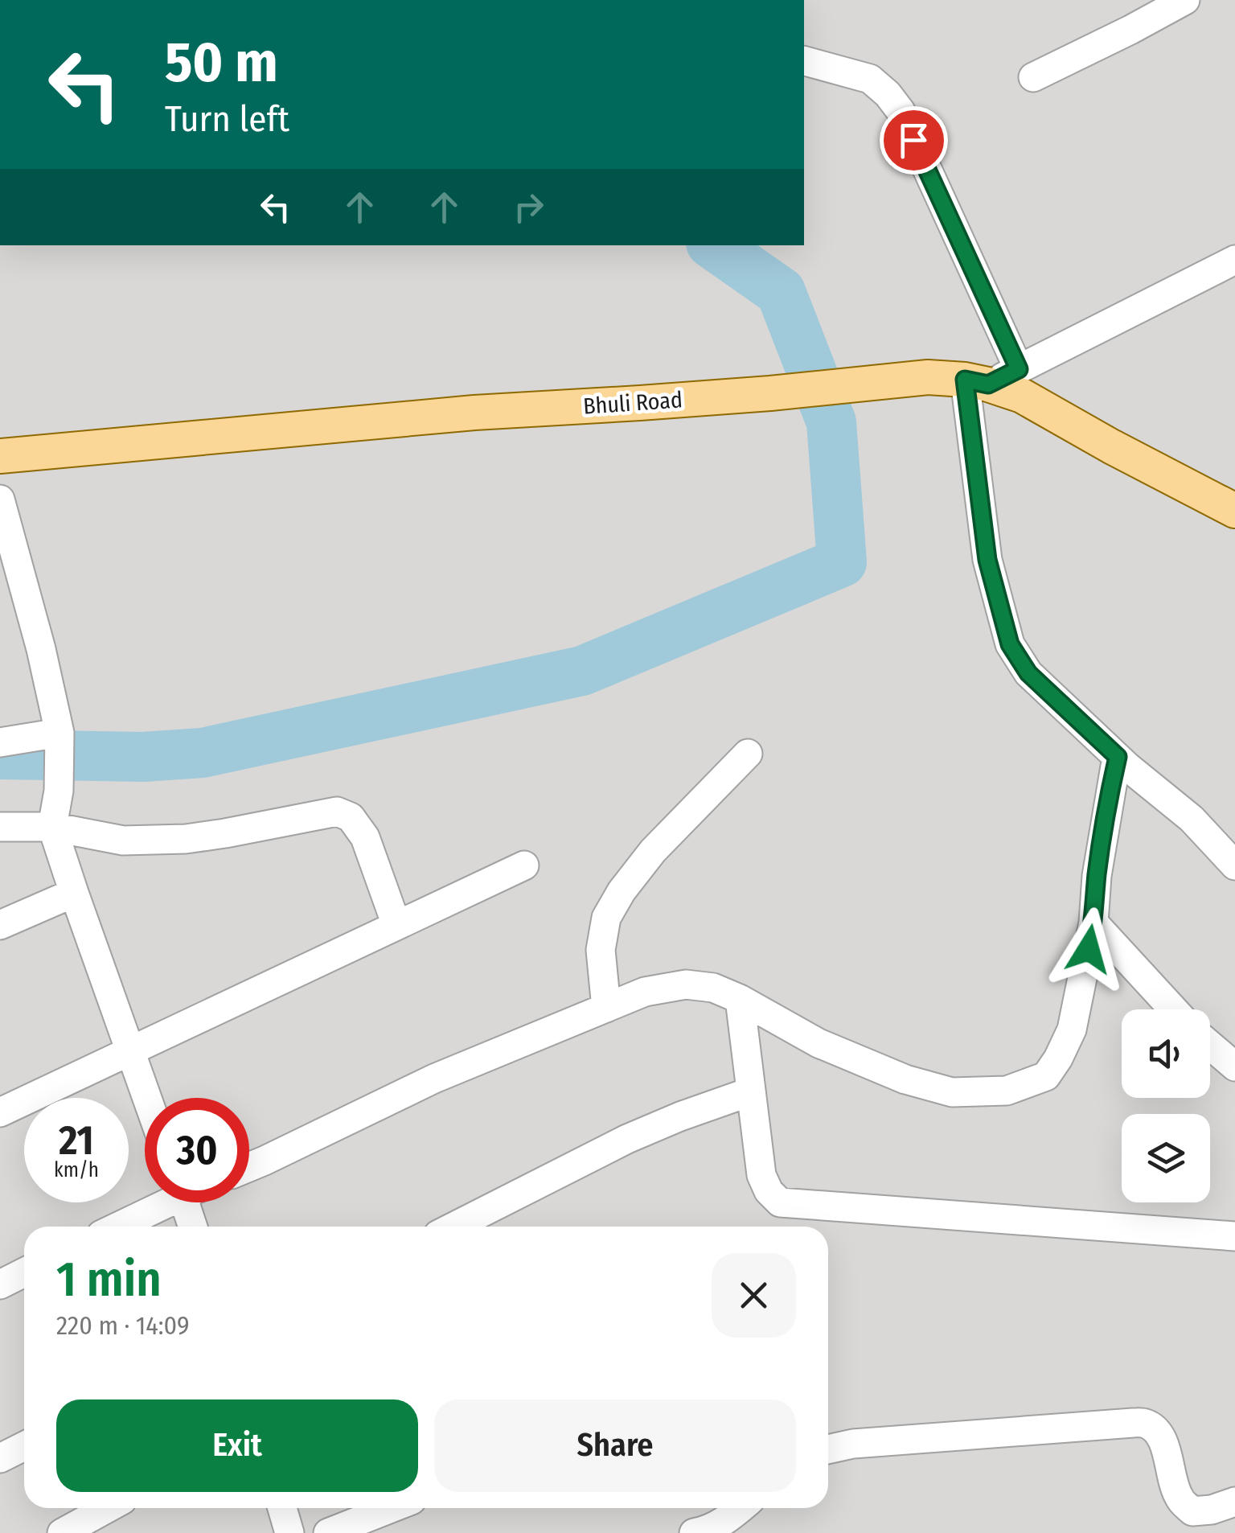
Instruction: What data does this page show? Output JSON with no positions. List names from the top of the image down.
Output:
{
  "streets": {
    "main road": ["Bhuli Road"]
  },
  "page": {
    "turn": ["50 m", "Turn left"],
    "speed": "21 km/h",
    "limit": "30",
    "heading": ["1 min", "220 m · 14:09"],
    "buttons": ["Exit", "Share"]
  }
}
